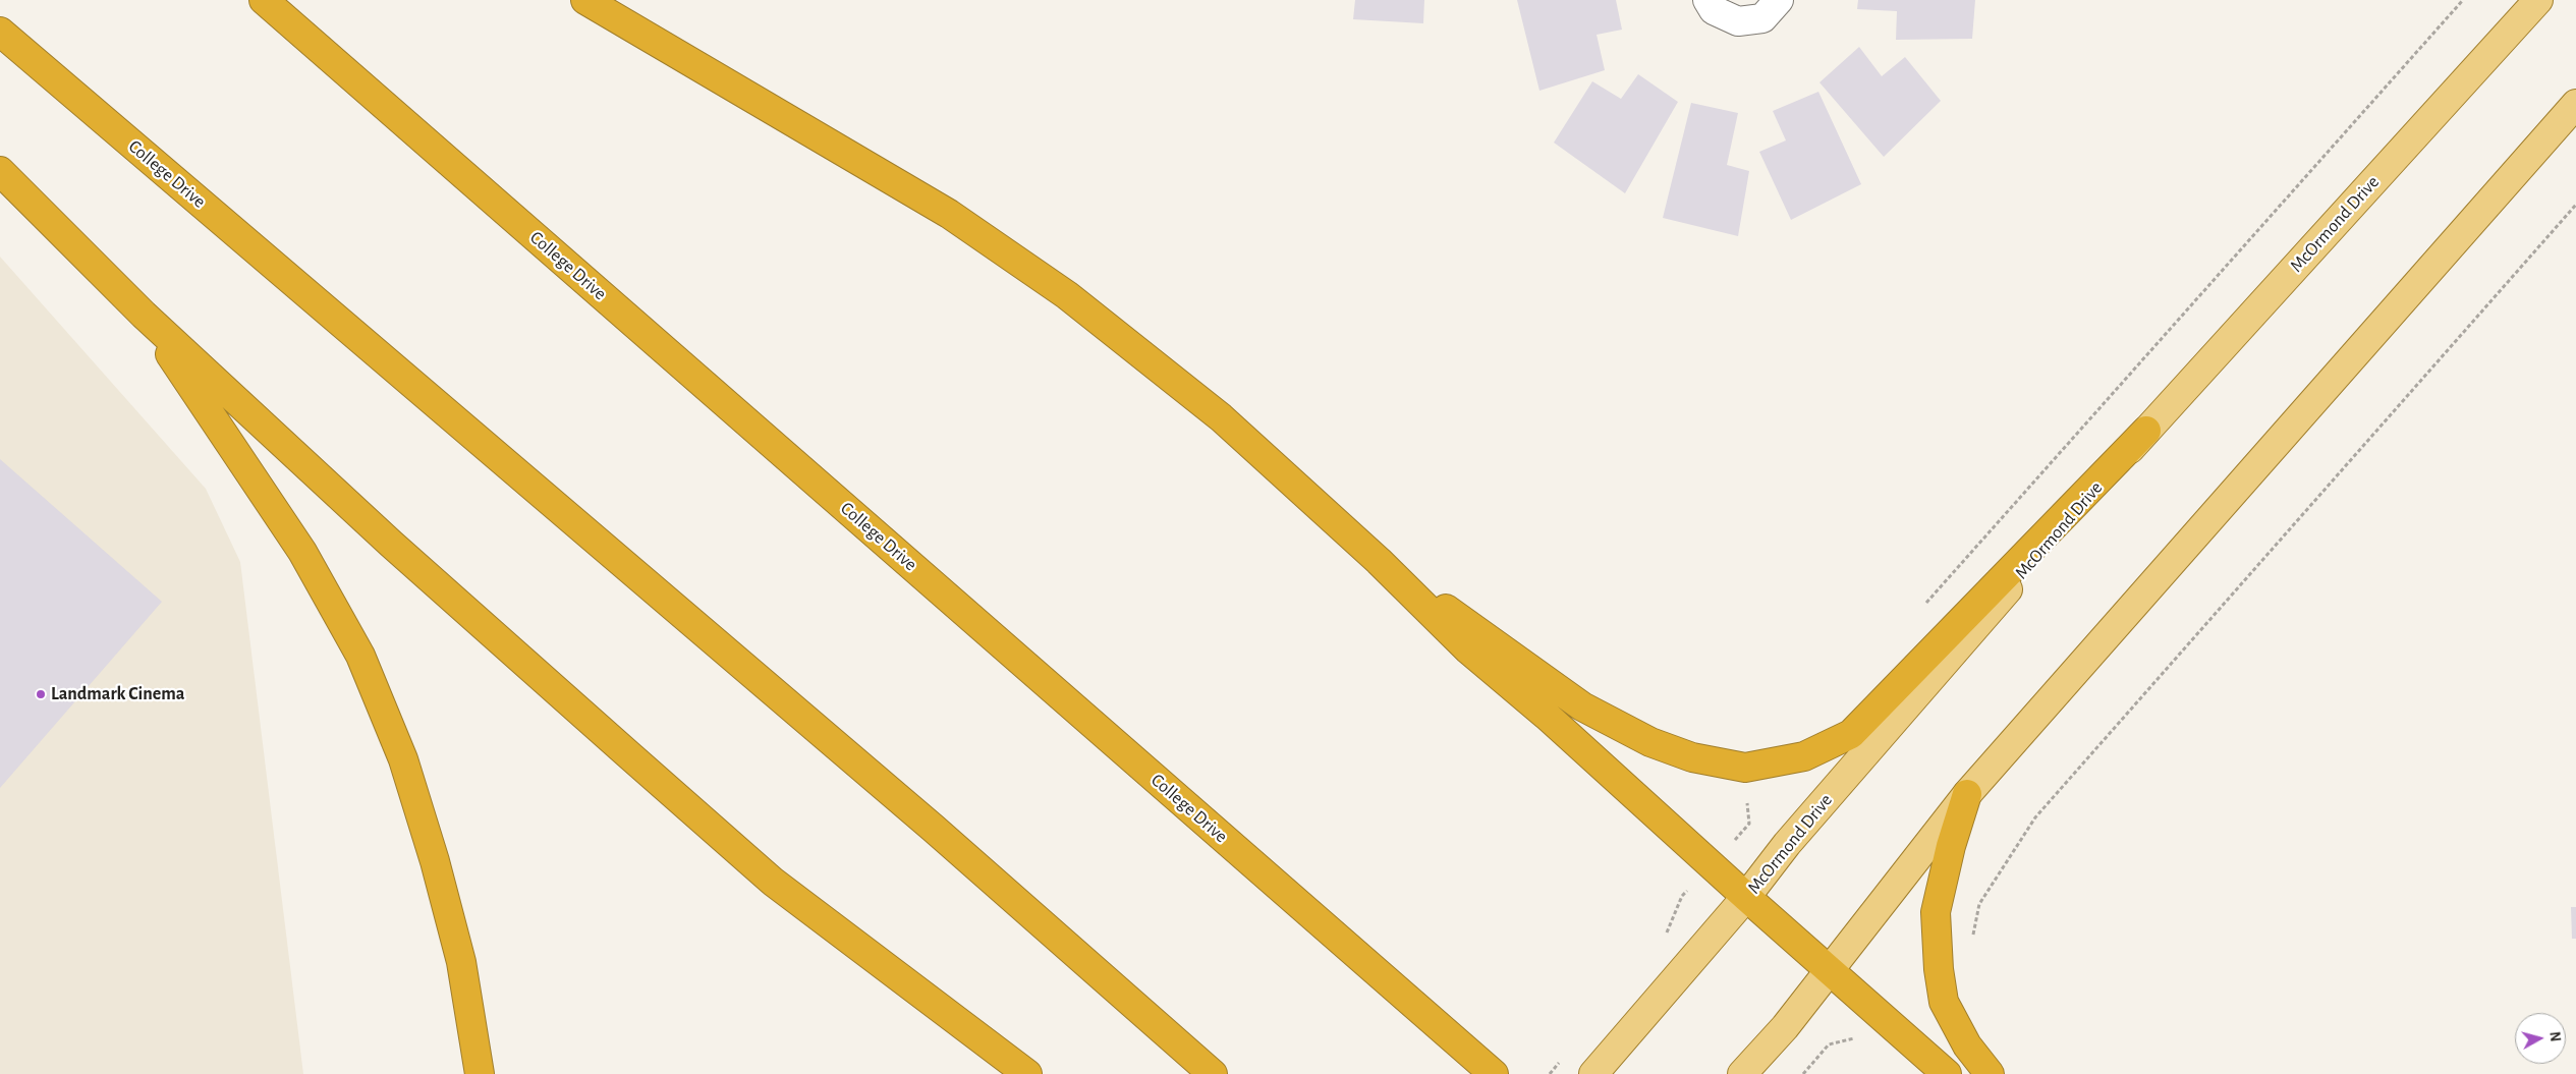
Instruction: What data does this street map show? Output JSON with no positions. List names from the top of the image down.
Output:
{
  "streets": {
    "highway": ["College Drive"],
    "main road": ["McOrmond Drive"]
  },
  "places": ["Landmark Cinema"],
  "north": "right"
}
